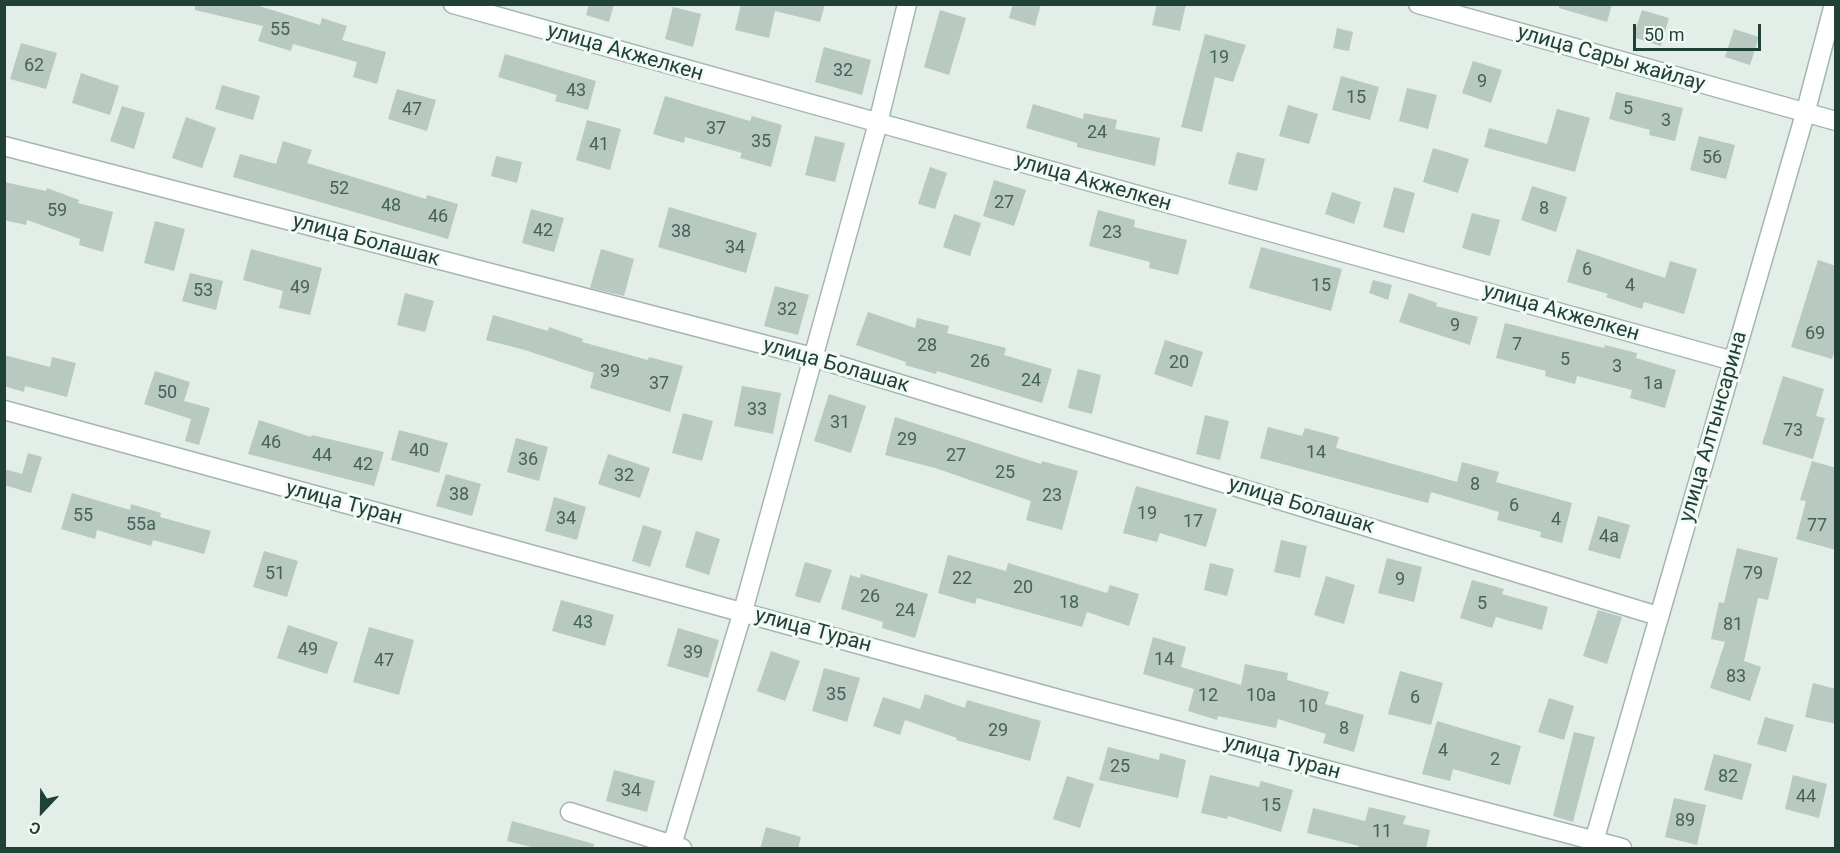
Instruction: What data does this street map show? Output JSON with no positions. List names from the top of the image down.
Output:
{
  "streets": {
    "street": [
      "улица Акжелкен",
      "улица Сары жайлау",
      "улица Болашак",
      "улица Алтынсарина",
      "улица Туран"
    ]
  },
  "crossings": [
    ["улица Акжелкен", "улица Алтынсарина"],
    ["улица Сары жайлау", "улица Алтынсарина"],
    ["улица Болашак", "улица Алтынсарина"],
    ["улица Алтынсарина", "улица Туран"]
  ],
  "house_numbers": [
    "55",
    "19",
    "62",
    "32",
    "9",
    "43",
    "15",
    "5",
    "47",
    "3",
    "37",
    "24",
    "35",
    "41",
    "56",
    "52",
    "27",
    "48",
    "8",
    "59",
    "46",
    "42",
    "38",
    "23",
    "34",
    "6",
    "15",
    "4",
    "49",
    "53",
    "32",
    "9",
    "69",
    "7",
    "28",
    "5",
    "26",
    "20",
    "3",
    "39",
    "24",
    "37",
    "1а",
    "50",
    "33",
    "31",
    "73",
    "29",
    "46",
    "40",
    "14",
    "44",
    "27",
    "36",
    "42",
    "25",
    "32",
    "8",
    "38",
    "23",
    "6",
    "19",
    "55",
    "34",
    "4",
    "17",
    "55а",
    "77",
    "4а",
    "51",
    "79",
    "22",
    "9",
    "20",
    "26",
    "18",
    "5",
    "24",
    "43",
    "81",
    "49",
    "39",
    "14",
    "47",
    "83",
    "35",
    "12",
    "10а",
    "6",
    "10",
    "8",
    "29",
    "4",
    "2",
    "25",
    "82",
    "34",
    "44",
    "15",
    "89",
    "11"
  ],
  "scale_bar": "50 m",
  "north": "bottom"
}
